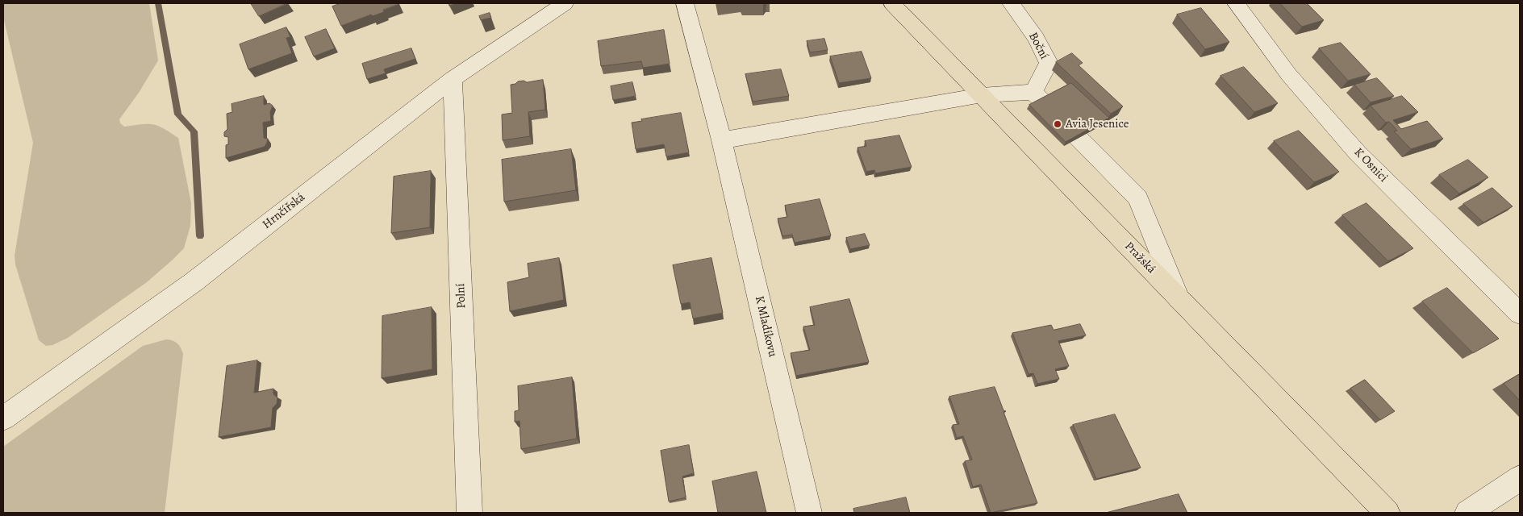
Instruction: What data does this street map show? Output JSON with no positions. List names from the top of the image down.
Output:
{
  "streets": {
    "main road": ["Pražská"],
    "street": [
      "Boční",
      "K Osnici",
      "Hrnčířská",
      "Polní",
      "K Mladíkovu"
    ]
  },
  "crossings": [
    ["Hrnčířská", "Polní"]
  ],
  "places": ["Avia Jesenice"]
}
